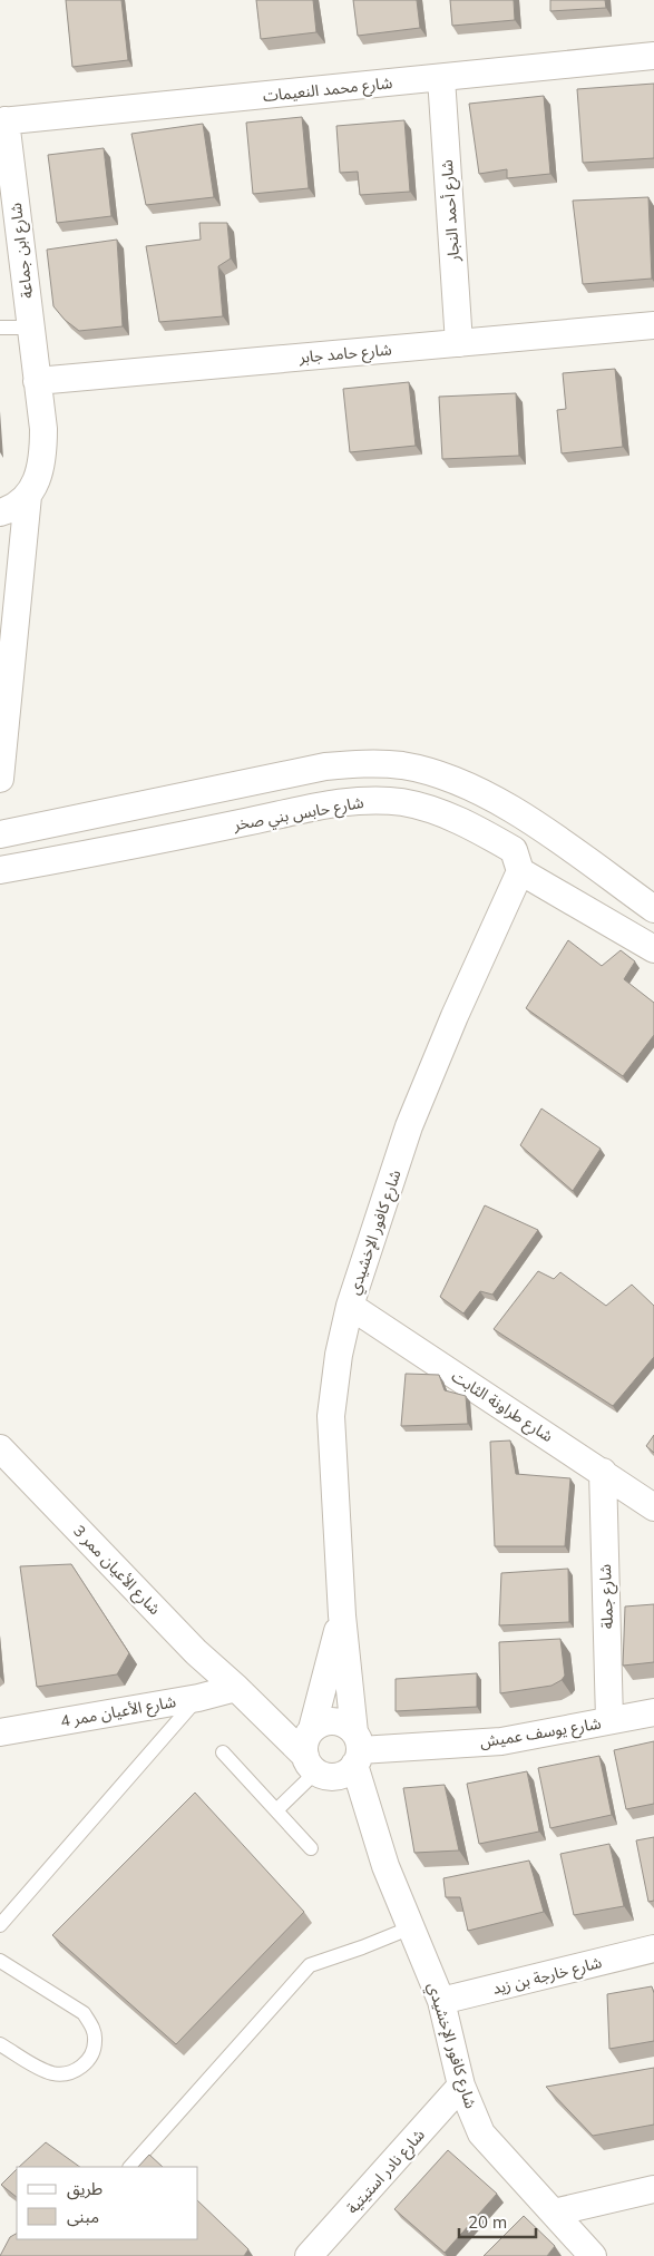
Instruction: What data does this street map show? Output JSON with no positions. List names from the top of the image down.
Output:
{
  "streets": {
    "street": [
      "شارع محمد النعيمات",
      "شارع أحمد النجار",
      "شارع ابن جماعة",
      "شارع حامد جابر",
      "شارع حابس بني صخر",
      "شارع كافور الإخشيدي",
      "شارع طراونة الثابت",
      "شارع الأعيان ممر 3",
      "شارع جملة",
      "شارع الأعيان ممر 4",
      "شارع يوسف عميش",
      "شارع خارجة بن زيد",
      "شارع نادر استيتية"
    ]
  },
  "crossings": [
    ["شارع محمد النعيمات", "شارع أحمد النجار"],
    ["شارع محمد النعيمات", "شارع ابن جماعة"],
    ["شارع أحمد النجار", "شارع حامد جابر"],
    ["شارع ابن جماعة", "شارع حامد جابر"],
    ["شارع حابس بني صخر", "شارع كافور الإخشيدي"],
    ["شارع كافور الإخشيدي", "شارع طراونة الثابت"],
    ["شارع كافور الإخشيدي", "شارع الأعيان ممر 3"],
    ["شارع كافور الإخشيدي", "شارع يوسف عميش"],
    ["شارع كافور الإخشيدي", "شارع خارجة بن زيد"],
    ["شارع كافور الإخشيدي", "شارع نادر استيتية"],
    ["شارع طراونة الثابت", "شارع جملة"],
    ["شارع الأعيان ممر 3", "شارع الأعيان ممر 4"],
    ["شارع الأعيان ممر 3", "شارع يوسف عميش"],
    ["شارع جملة", "شارع يوسف عميش"]
  ],
  "legend": ["طريق", "مبنى"],
  "scale_bar": "20 m"
}
